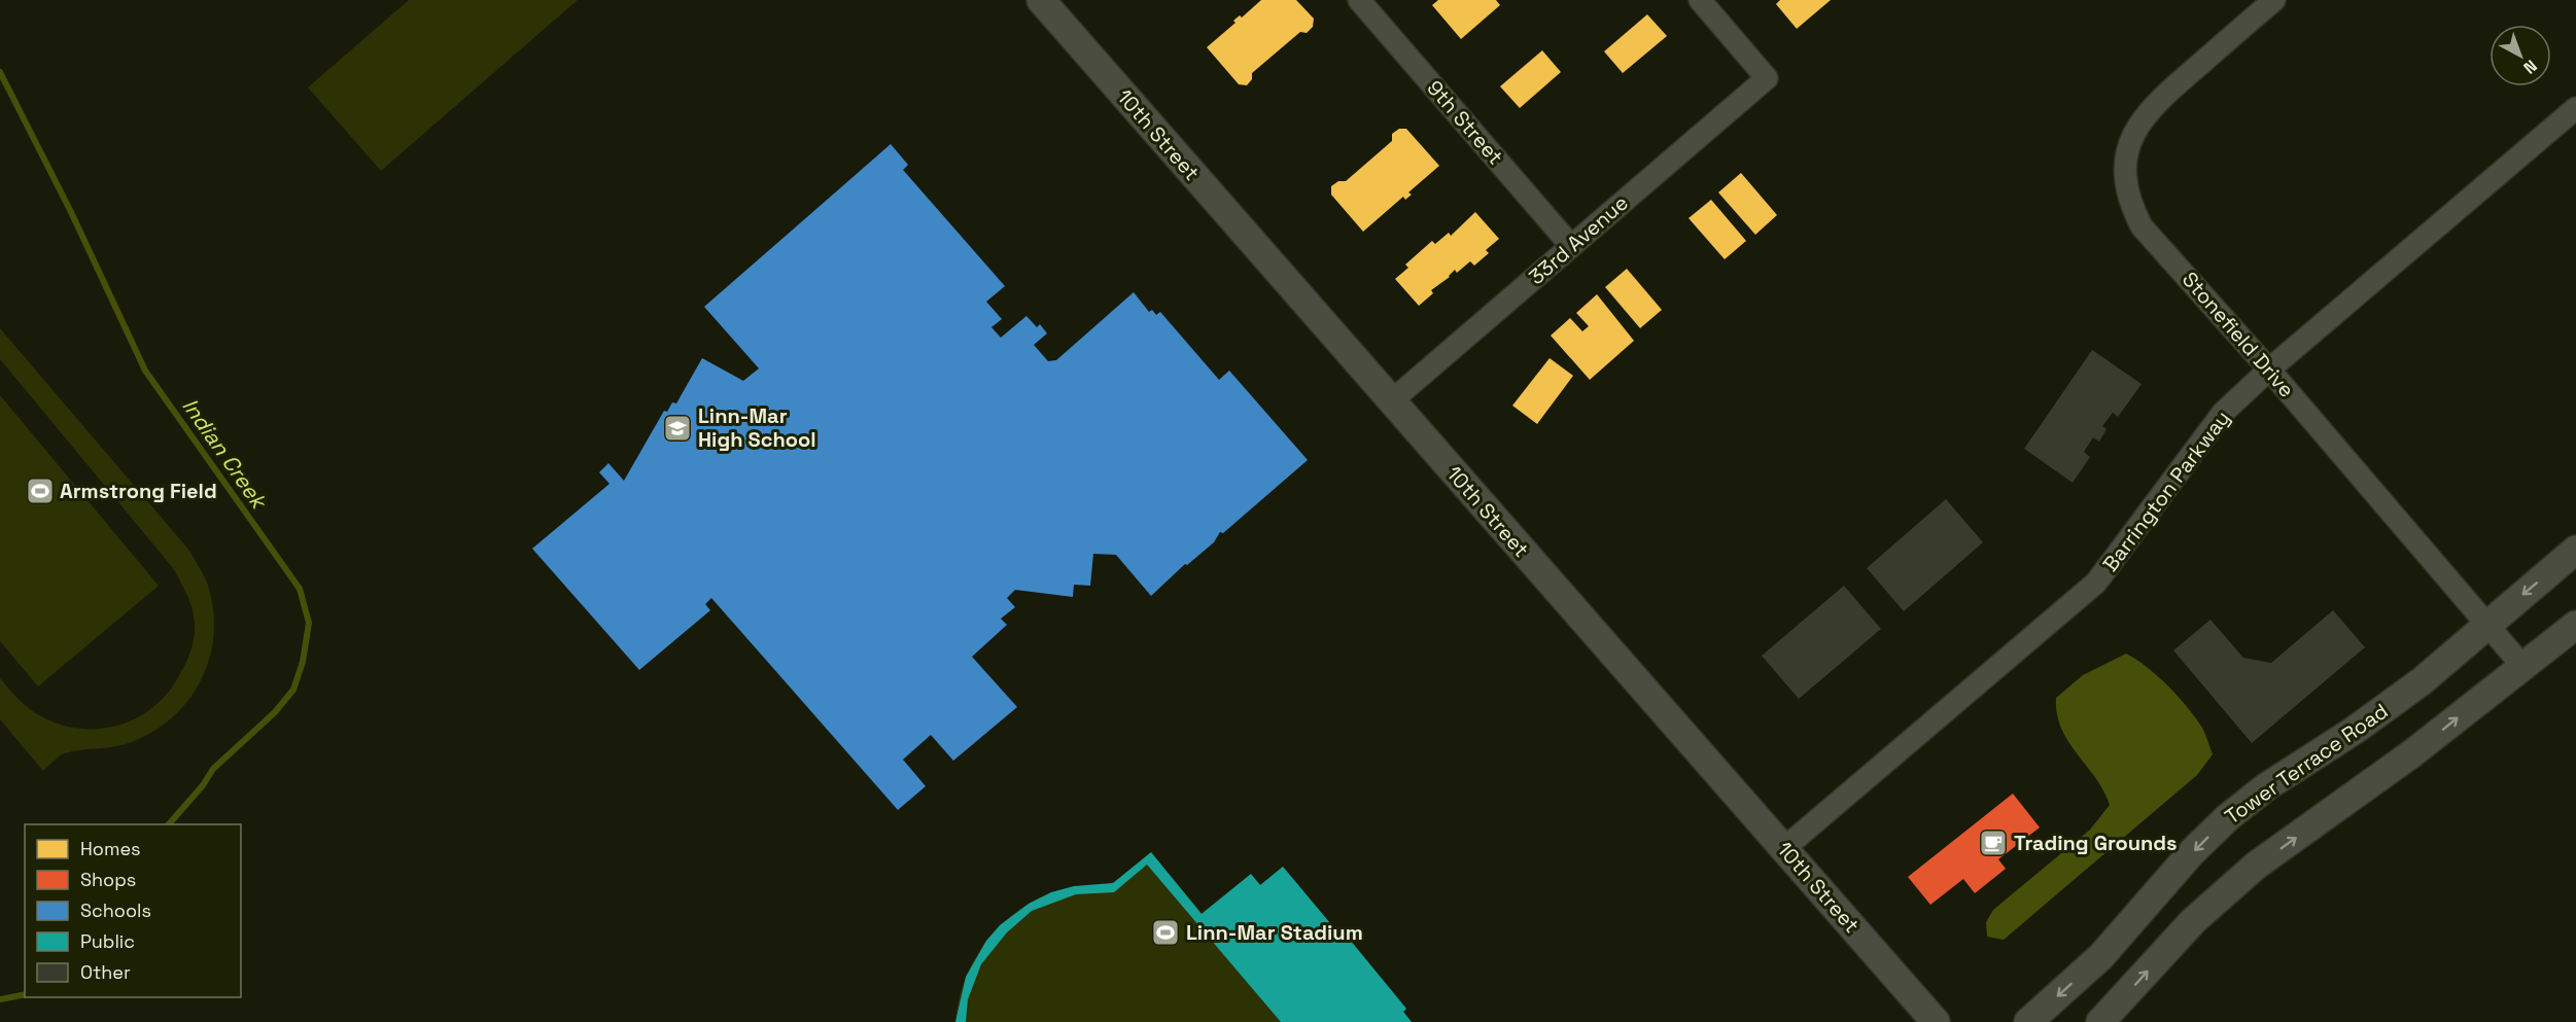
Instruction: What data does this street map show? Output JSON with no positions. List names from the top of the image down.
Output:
{
  "streets": {
    "street": [
      "9th Street",
      "10th Street",
      "33rd Avenue",
      "Stonefield Drive",
      "Barrington Parkway",
      "Tower Terrace Road"
    ]
  },
  "crossings": [
    ["9th Street", "33rd Avenue"],
    ["10th Street", "33rd Avenue"],
    ["10th Street", "Barrington Parkway"],
    ["Stonefield Drive", "Barrington Parkway"],
    ["Stonefield Drive", "Tower Terrace Road"]
  ],
  "water": ["Indian Creek"],
  "places": {
    "school or university": ["Linn-Mar High School"],
    "sports": ["Armstrong Field", "Linn-Mar Stadium"],
    "cafe": ["Trading Grounds"]
  },
  "legend": [
    "Homes",
    "Shops",
    "Schools",
    "Public",
    "Other"
  ],
  "north": "bottom right"
}
